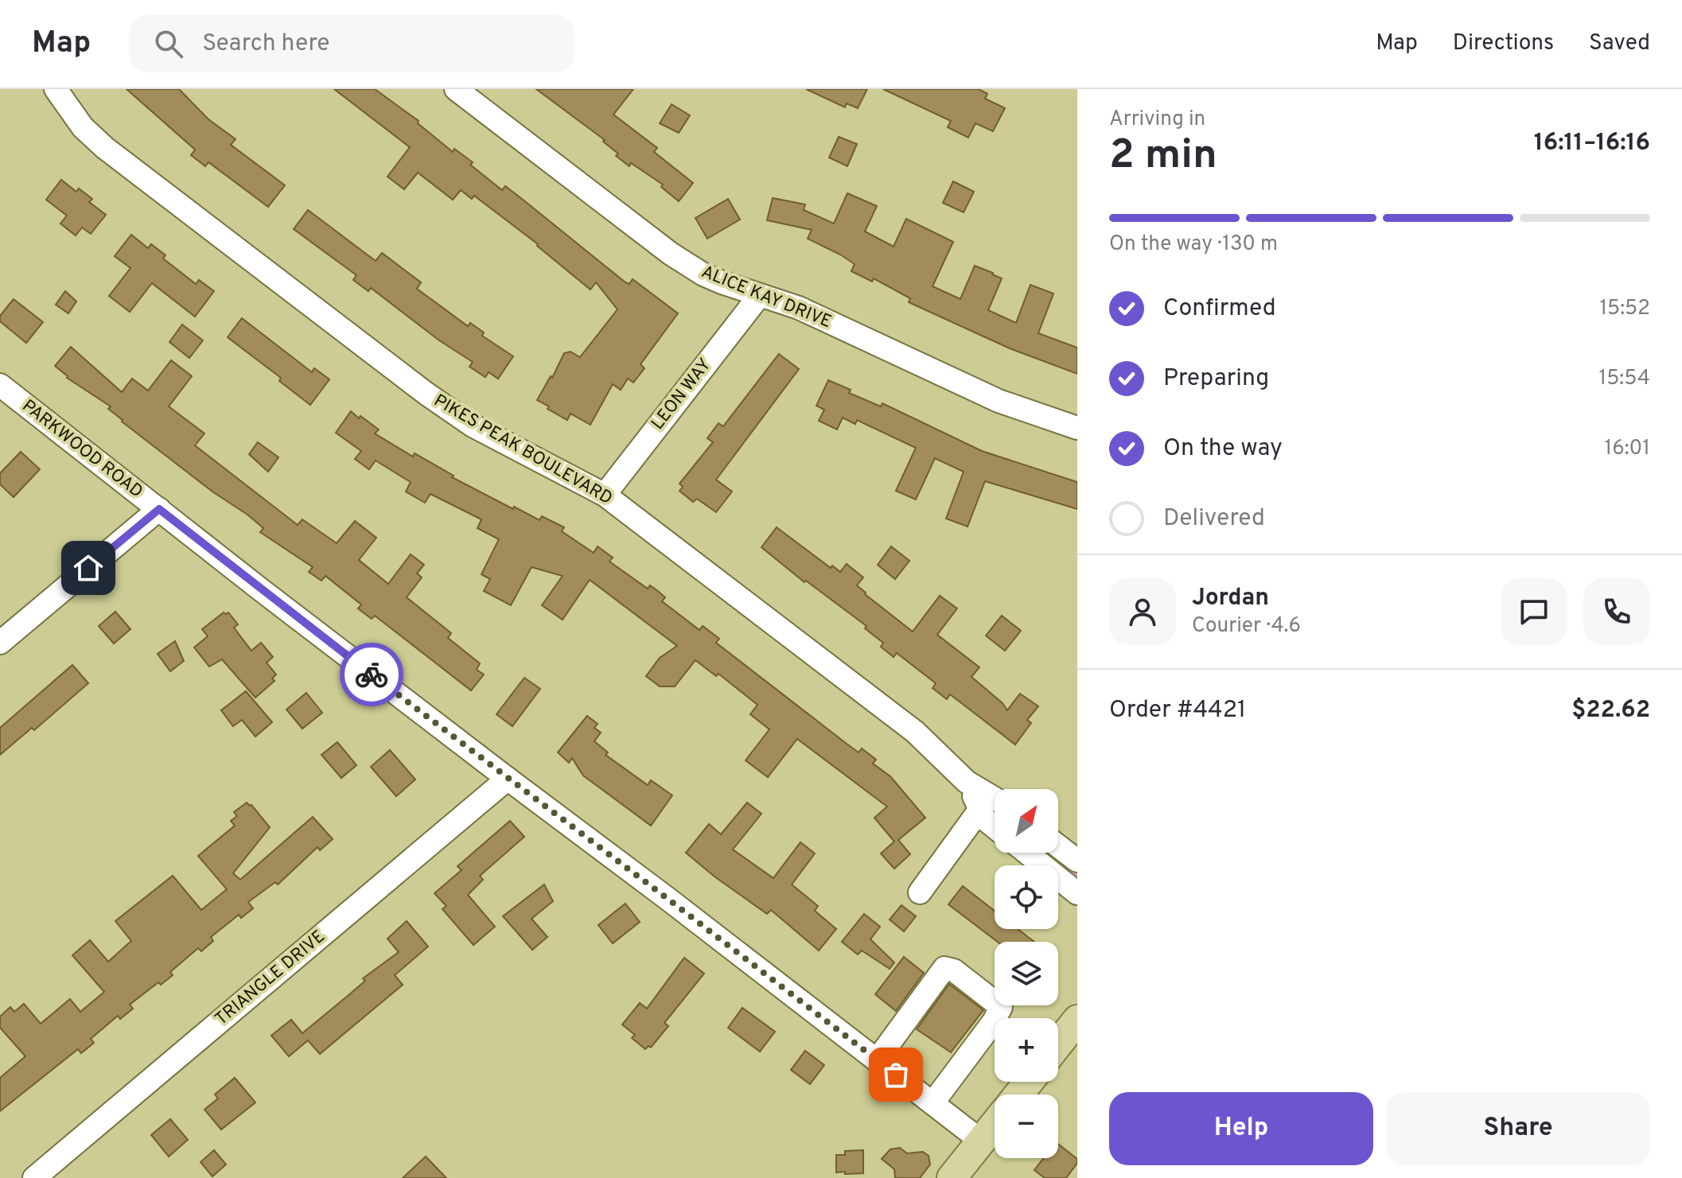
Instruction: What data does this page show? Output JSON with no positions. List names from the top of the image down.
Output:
{
  "streets": {
    "street": [
      "ALICE KAY DRIVE",
      "LEON WAY",
      "PARKWOOD ROAD",
      "PIKES PEAK BOULEVARD",
      "TRIANGLE DRIVE"
    ]
  },
  "crossings": [
    ["ALICE KAY DRIVE", "LEON WAY"],
    ["LEON WAY", "PIKES PEAK BOULEVARD"],
    ["PARKWOOD ROAD", "TRIANGLE DRIVE"]
  ],
  "north": "top right",
  "page": {
    "header": "Map",
    "search": "Search here",
    "nav": ["Map", "Directions", "Saved"],
    "heading": ["2 min", "Arriving in", "16:11–16:16"],
    "panel": [
      "Jordan",
      "Courier · 4.6",
      "Order #4421",
      "$22.62"
    ],
    "bar": "On the way · 130 m",
    "list": [
      ["Confirmed", "15:52"],
      ["Preparing", "15:54"],
      ["On the way", "16:01"],
      "Delivered"
    ],
    "map_buttons": ["+", "−"],
    "buttons": ["Help", "Share"]
  }
}
